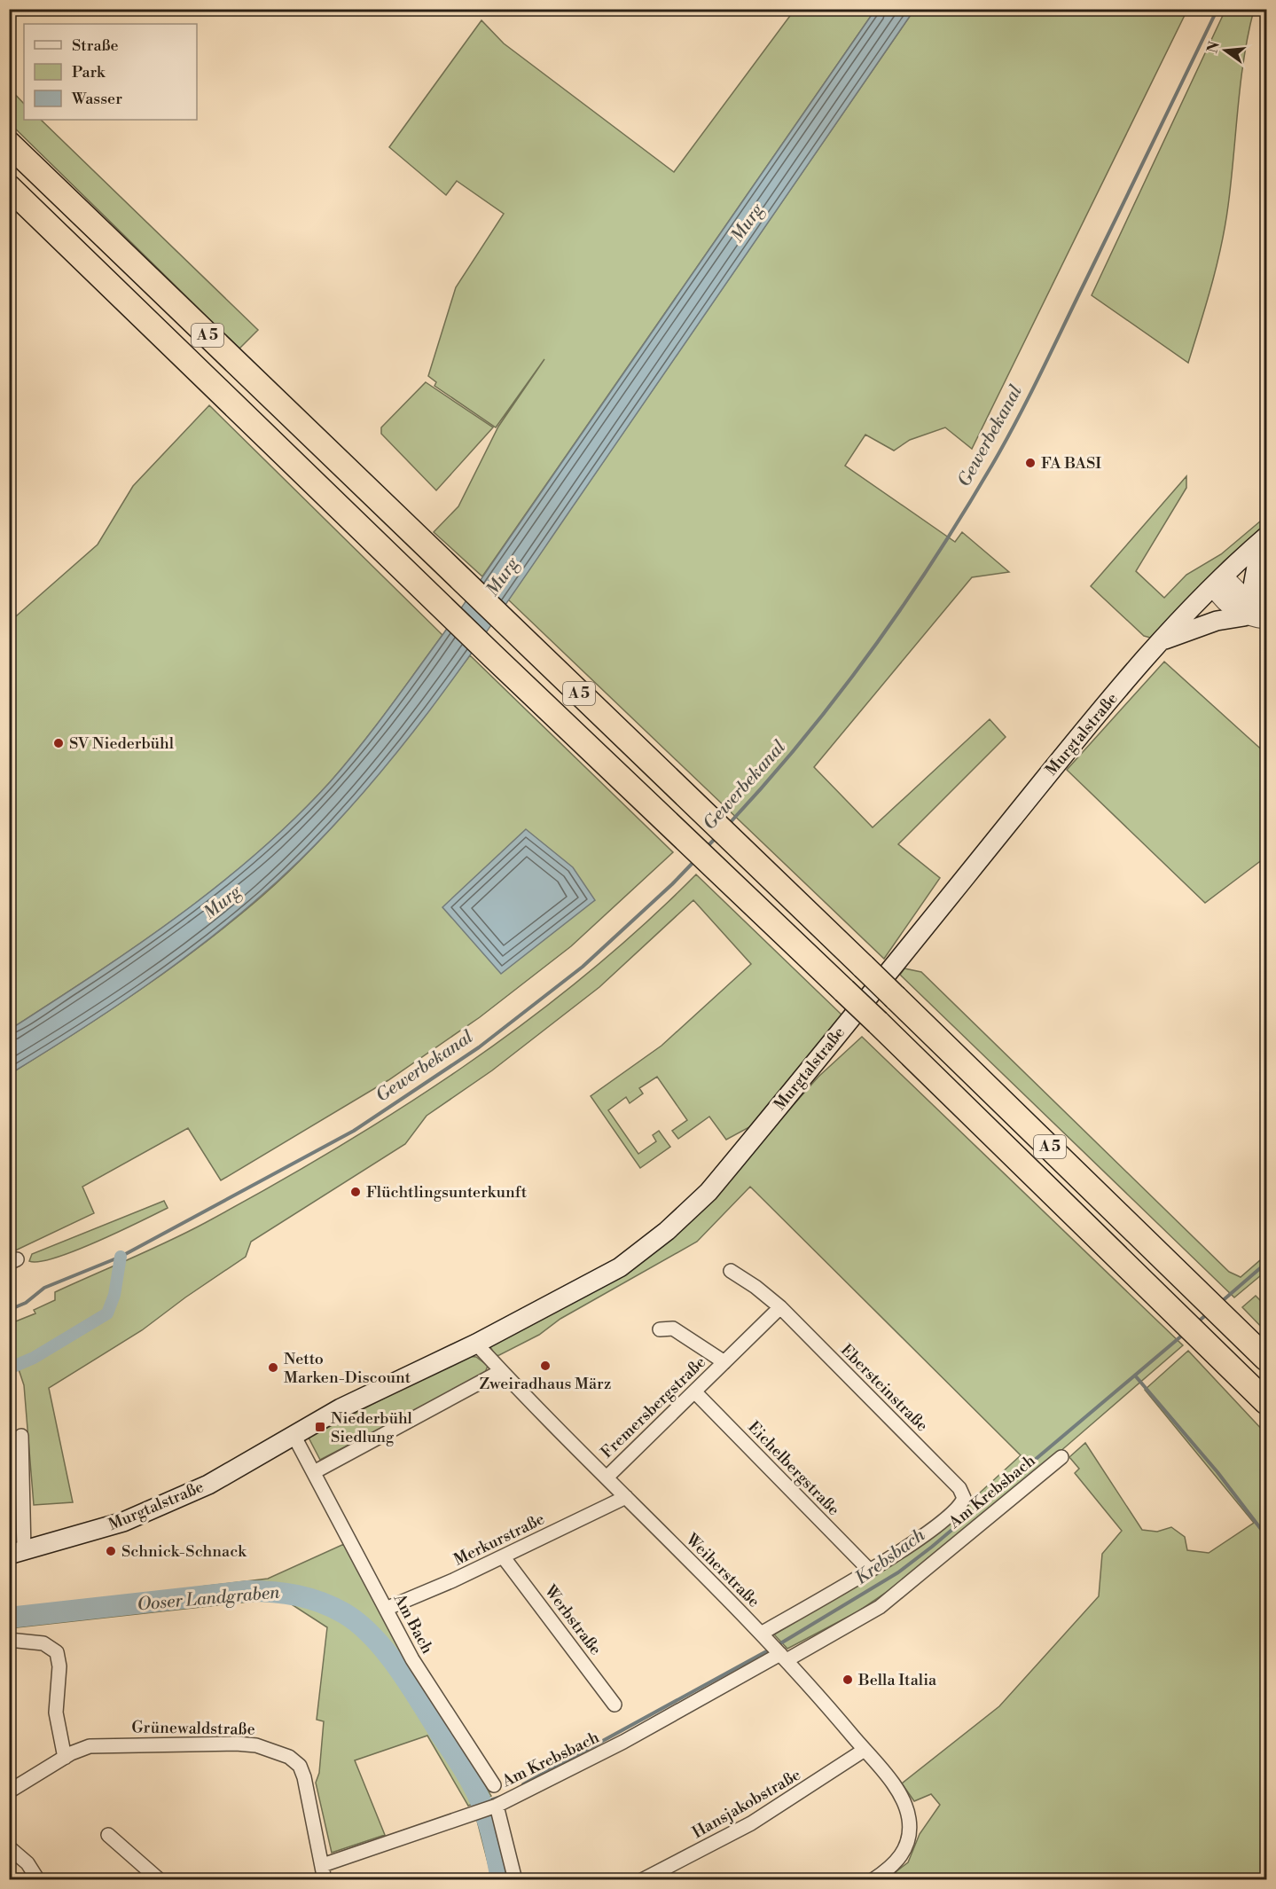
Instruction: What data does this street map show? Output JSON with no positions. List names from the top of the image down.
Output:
{
  "streets": {
    "highway": ["A 5"],
    "main road": ["Murgtalstraße"],
    "street": [
      "Ebersteinstraße",
      "Fremersbergstraße",
      "Eichelbergstraße",
      "Am Krebsbach",
      "Merkurstraße",
      "Weiherstraße",
      "Werbstraße",
      "Am Bach",
      "Grünewaldstraße",
      "Hansjakobstraße"
    ]
  },
  "crossings": [
    ["Murgtalstraße", "Weiherstraße"],
    ["Ebersteinstraße", "Fremersbergstraße"],
    ["Ebersteinstraße", "Eichelbergstraße"],
    ["Fremersbergstraße", "Eichelbergstraße"],
    ["Fremersbergstraße", "Weiherstraße"],
    ["Am Krebsbach", "Weiherstraße"],
    ["Am Krebsbach", "Grünewaldstraße"],
    ["Merkurstraße", "Weiherstraße"],
    ["Merkurstraße", "Werbstraße"],
    ["Merkurstraße", "Am Bach"],
    ["Weiherstraße", "Hansjakobstraße"]
  ],
  "water": [
    "Murg",
    "Gewerbekanal",
    "Krebsbach",
    "Ooser Landgraben"
  ],
  "places": {
    "other": [
      "FA BASI",
      "SV Niederbühl",
      "Flüchtlingsunterkunft",
      "Zweiradhaus März",
      "Netto Marken-Discount",
      "Schnick-Schnack",
      "Bella Italia"
    ],
    "transit": ["Niederbühl Siedlung"]
  },
  "legend": ["Straße", "Park", "Wasser"],
  "north": "left"
}
